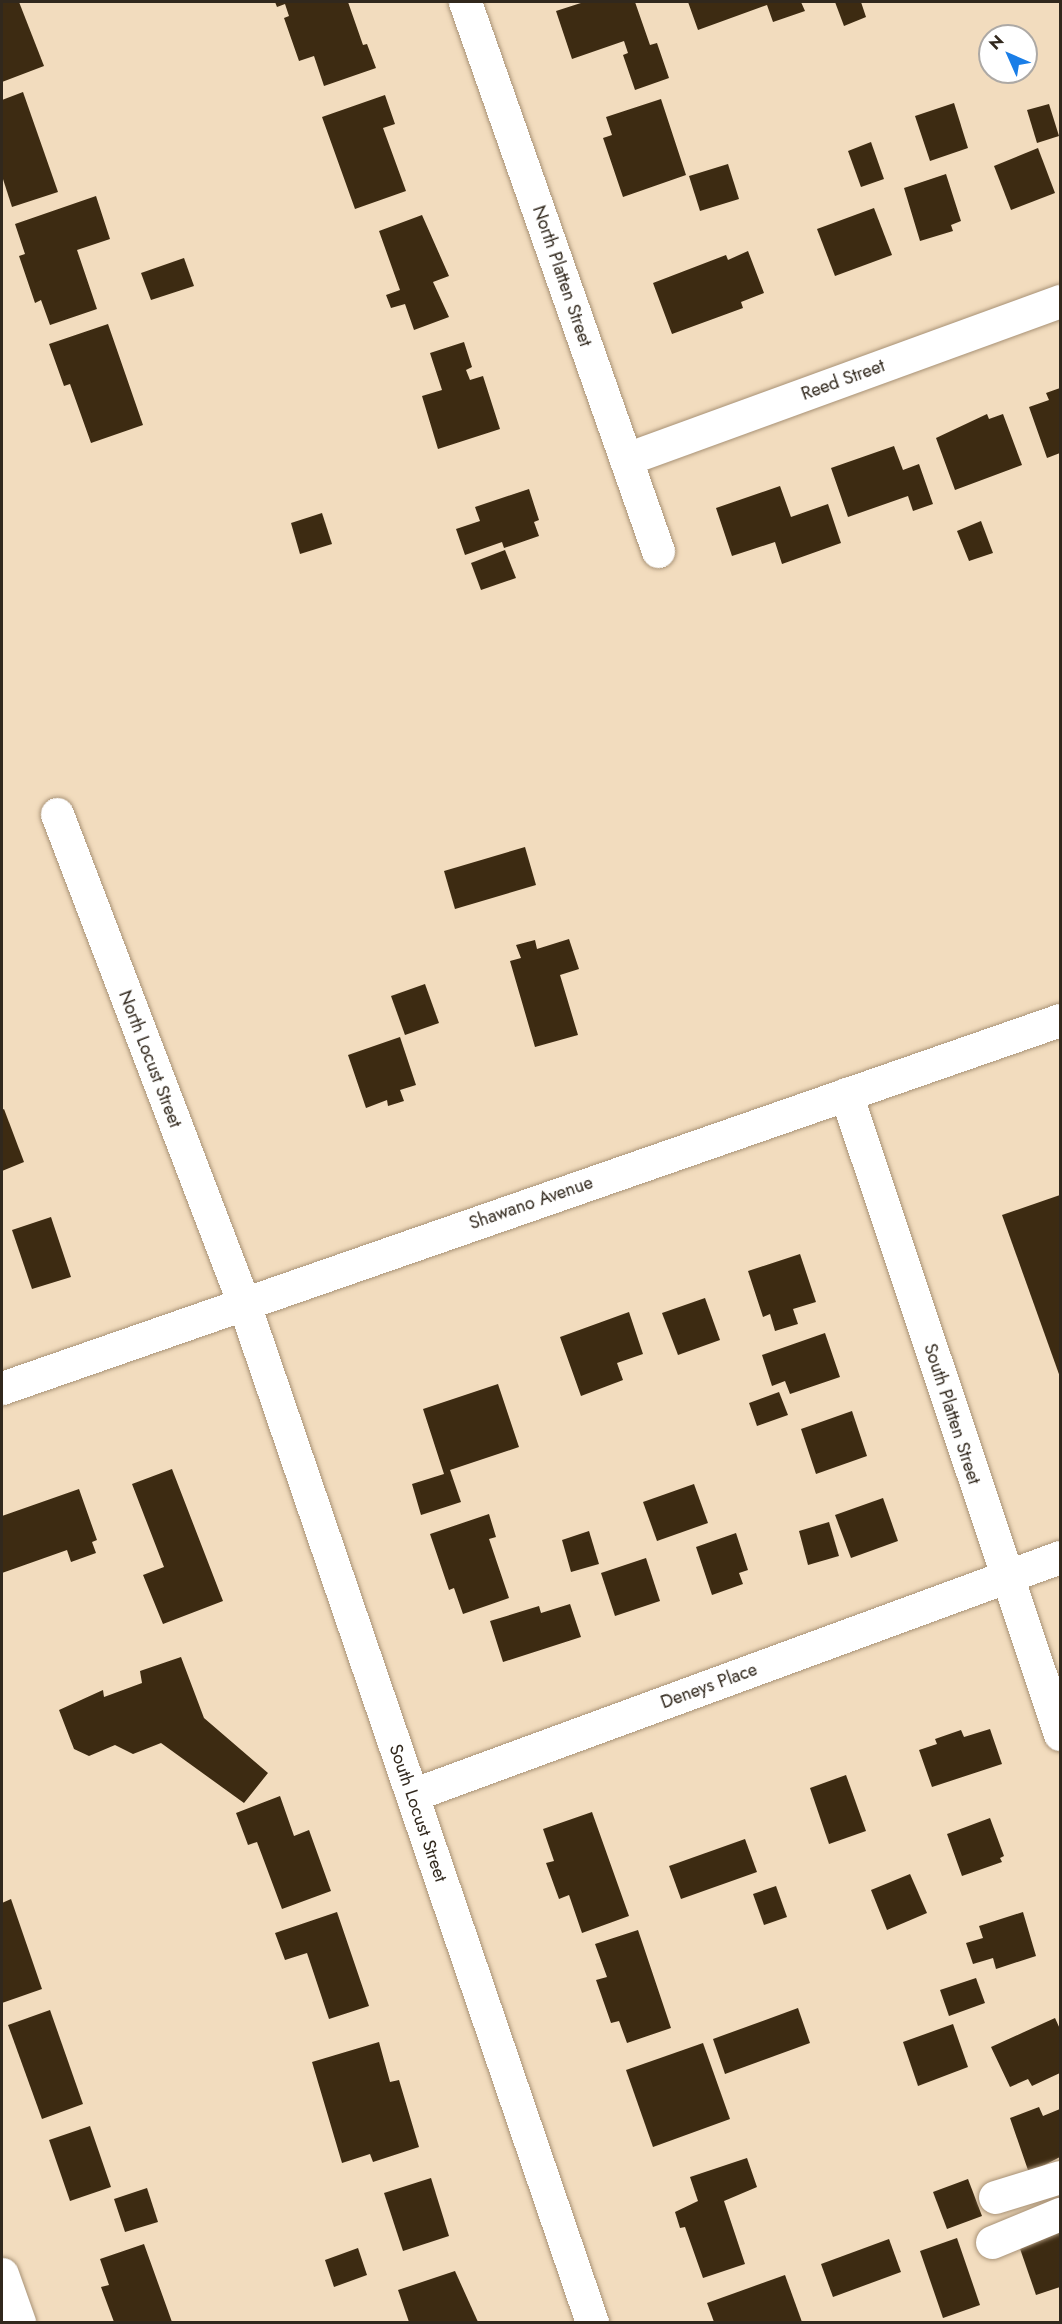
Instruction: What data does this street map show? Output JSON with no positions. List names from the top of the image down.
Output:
{
  "streets": {
    "street": [
      "North Platten Street",
      "Reed Street",
      "North Locust Street",
      "Shawano Avenue",
      "South Platten Street",
      "Deneys Place",
      "South Locust Street"
    ]
  },
  "crossings": [
    ["North Platten Street", "Reed Street"],
    ["North Locust Street", "Shawano Avenue"],
    ["North Locust Street", "South Locust Street"],
    ["Shawano Avenue", "South Platten Street"],
    ["Shawano Avenue", "South Locust Street"],
    ["South Platten Street", "Deneys Place"],
    ["Deneys Place", "South Locust Street"]
  ],
  "north": "top left"
}
